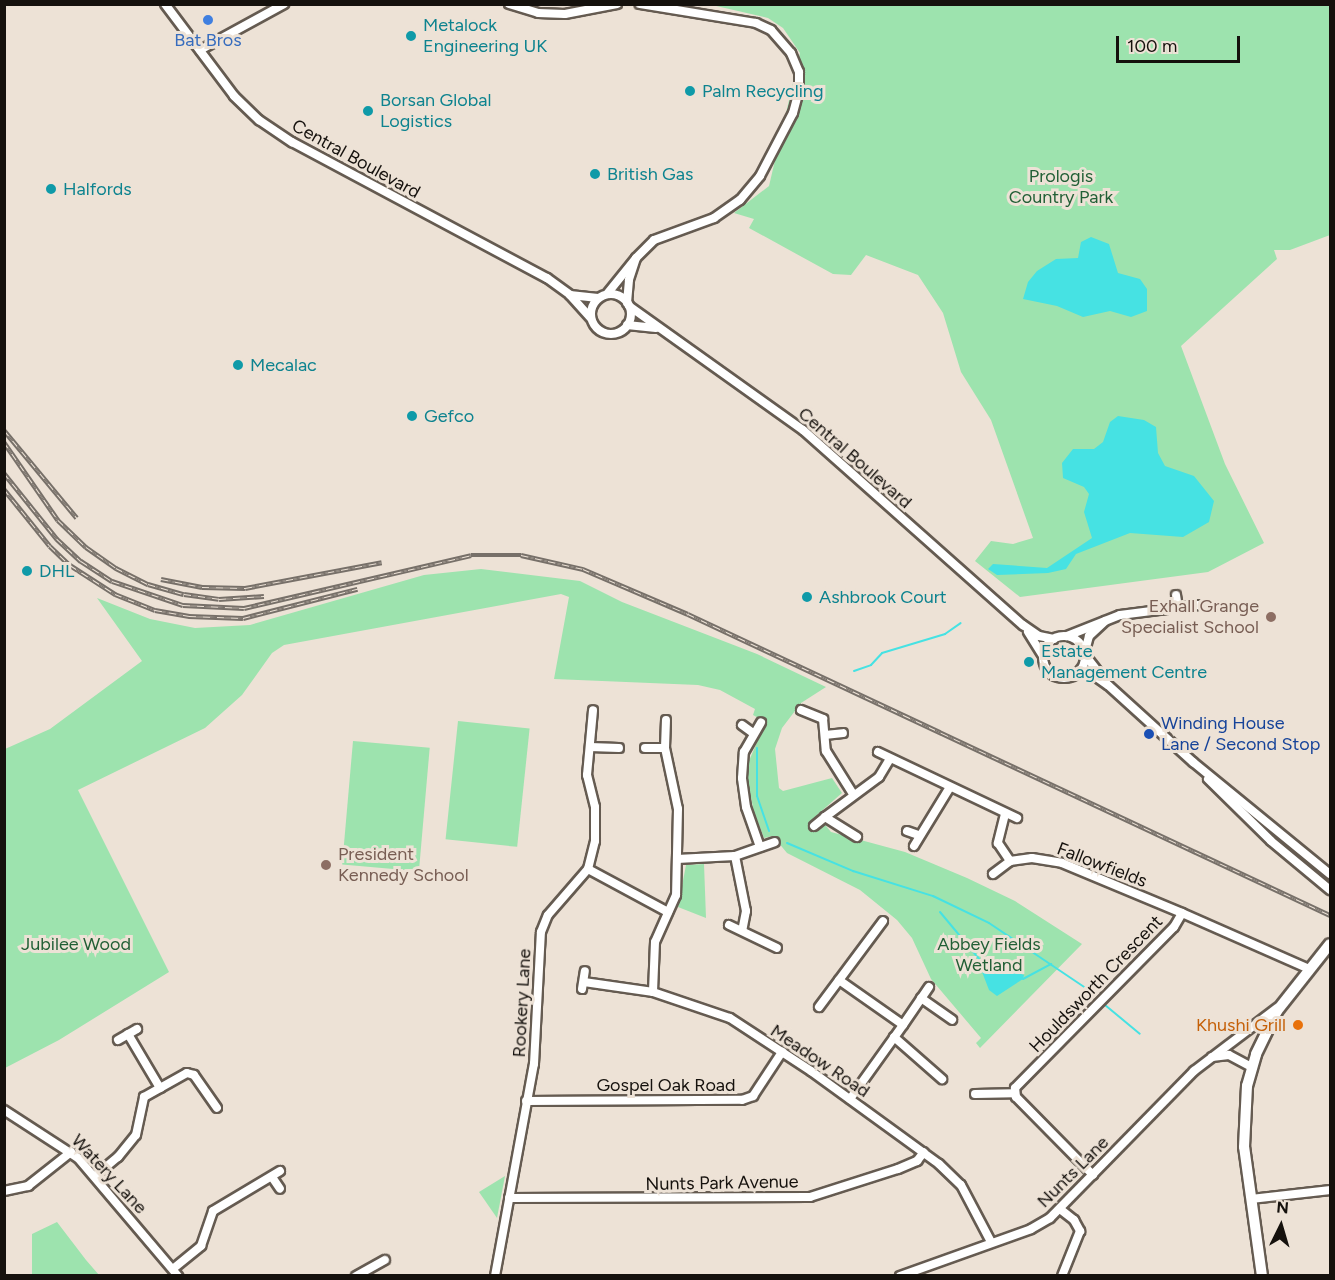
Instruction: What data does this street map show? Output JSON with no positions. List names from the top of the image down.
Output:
{
  "streets": {
    "street": [
      "Central Boulevard",
      "Fallowfields",
      "Houldsworth Crescent",
      "Rookery Lane",
      "Meadow Road",
      "Gospel Oak Road",
      "Nunts Lane",
      "Watery Lane",
      "Nunts Park Avenue"
    ]
  },
  "crossings": [
    ["Fallowfields", "Houldsworth Crescent"],
    ["Rookery Lane", "Gospel Oak Road"],
    ["Rookery Lane", "Nunts Park Avenue"],
    ["Meadow Road", "Gospel Oak Road"],
    ["Meadow Road", "Nunts Lane"],
    ["Meadow Road", "Nunts Park Avenue"]
  ],
  "parks": ["Prologis Country Park", "Jubilee Wood", "Abbey Fields Wetland"],
  "places": [
    "Bat Bros",
    "Metalock Engineering UK",
    "Palm Recycling",
    "Borsan Global Logistics",
    "British Gas",
    "Halfords",
    "Mecalac",
    "Gefco",
    "DHL",
    "Ashbrook Court",
    "Exhall Grange Specialist School",
    "Estate Management Centre",
    "Winding House Lane / Second Stop",
    "President Kennedy School",
    "Khushi Grill"
  ],
  "scale_bar": "100 m",
  "north": "top"
}
